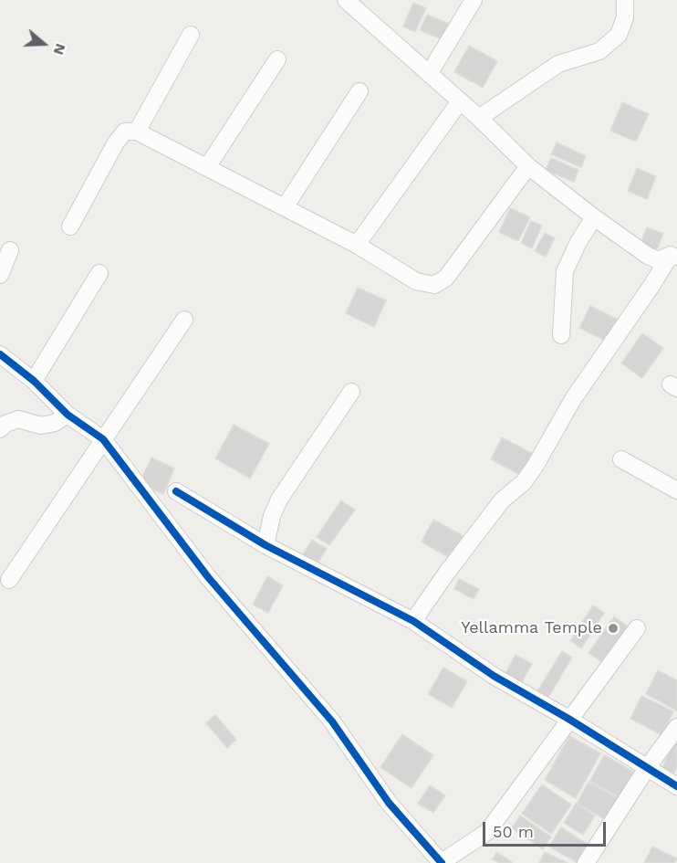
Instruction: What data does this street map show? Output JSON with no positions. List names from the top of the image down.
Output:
{
  "places": ["Yellamma Temple"],
  "scale_bar": "50 m",
  "north": "right"
}
